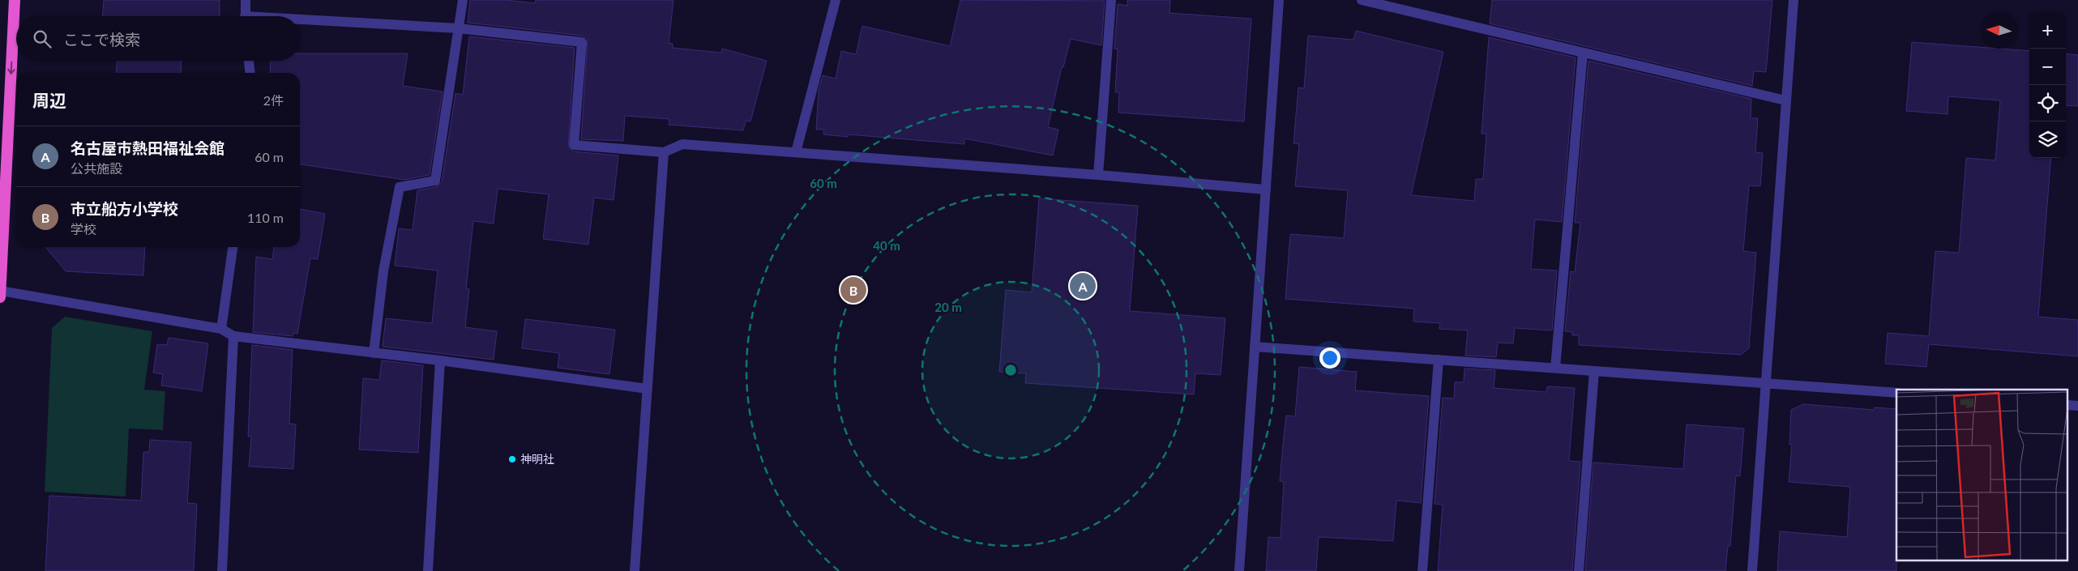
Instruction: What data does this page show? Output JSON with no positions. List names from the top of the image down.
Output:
{
  "places": ["神明社"],
  "north": "left",
  "page": {
    "map_buttons": ["+", "−"],
    "search": "ここで検索",
    "heading": ["周辺", "2件"],
    "list": [
      {
        "mark": "A",
        "name": "名古屋市熱田福祉会館",
        "note": "公共施設",
        "value": "60 m"
      },
      {
        "mark": "B",
        "name": "市立船方小学校",
        "note": "学校",
        "value": "110 m"
      }
    ],
    "pins": ["A", "B"]
  },
  "rings": ["60 m", "40 m", "20 m"]
}
